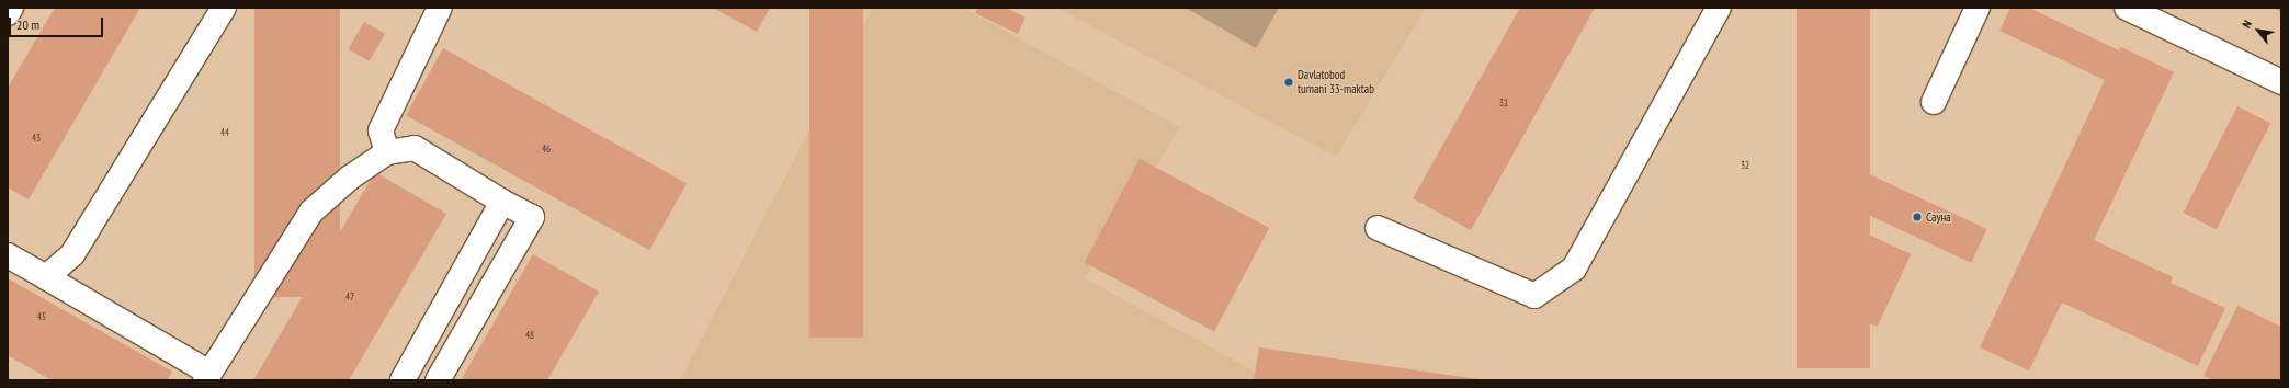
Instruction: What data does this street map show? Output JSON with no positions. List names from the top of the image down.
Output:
{
  "places": ["Davlatobod tumani 33-maktab", "Сауна"],
  "house_numbers": [
    "31",
    "44",
    "43",
    "46",
    "32",
    "47",
    "45",
    "48"
  ],
  "scale_bar": "20 m",
  "north": "top left"
}
